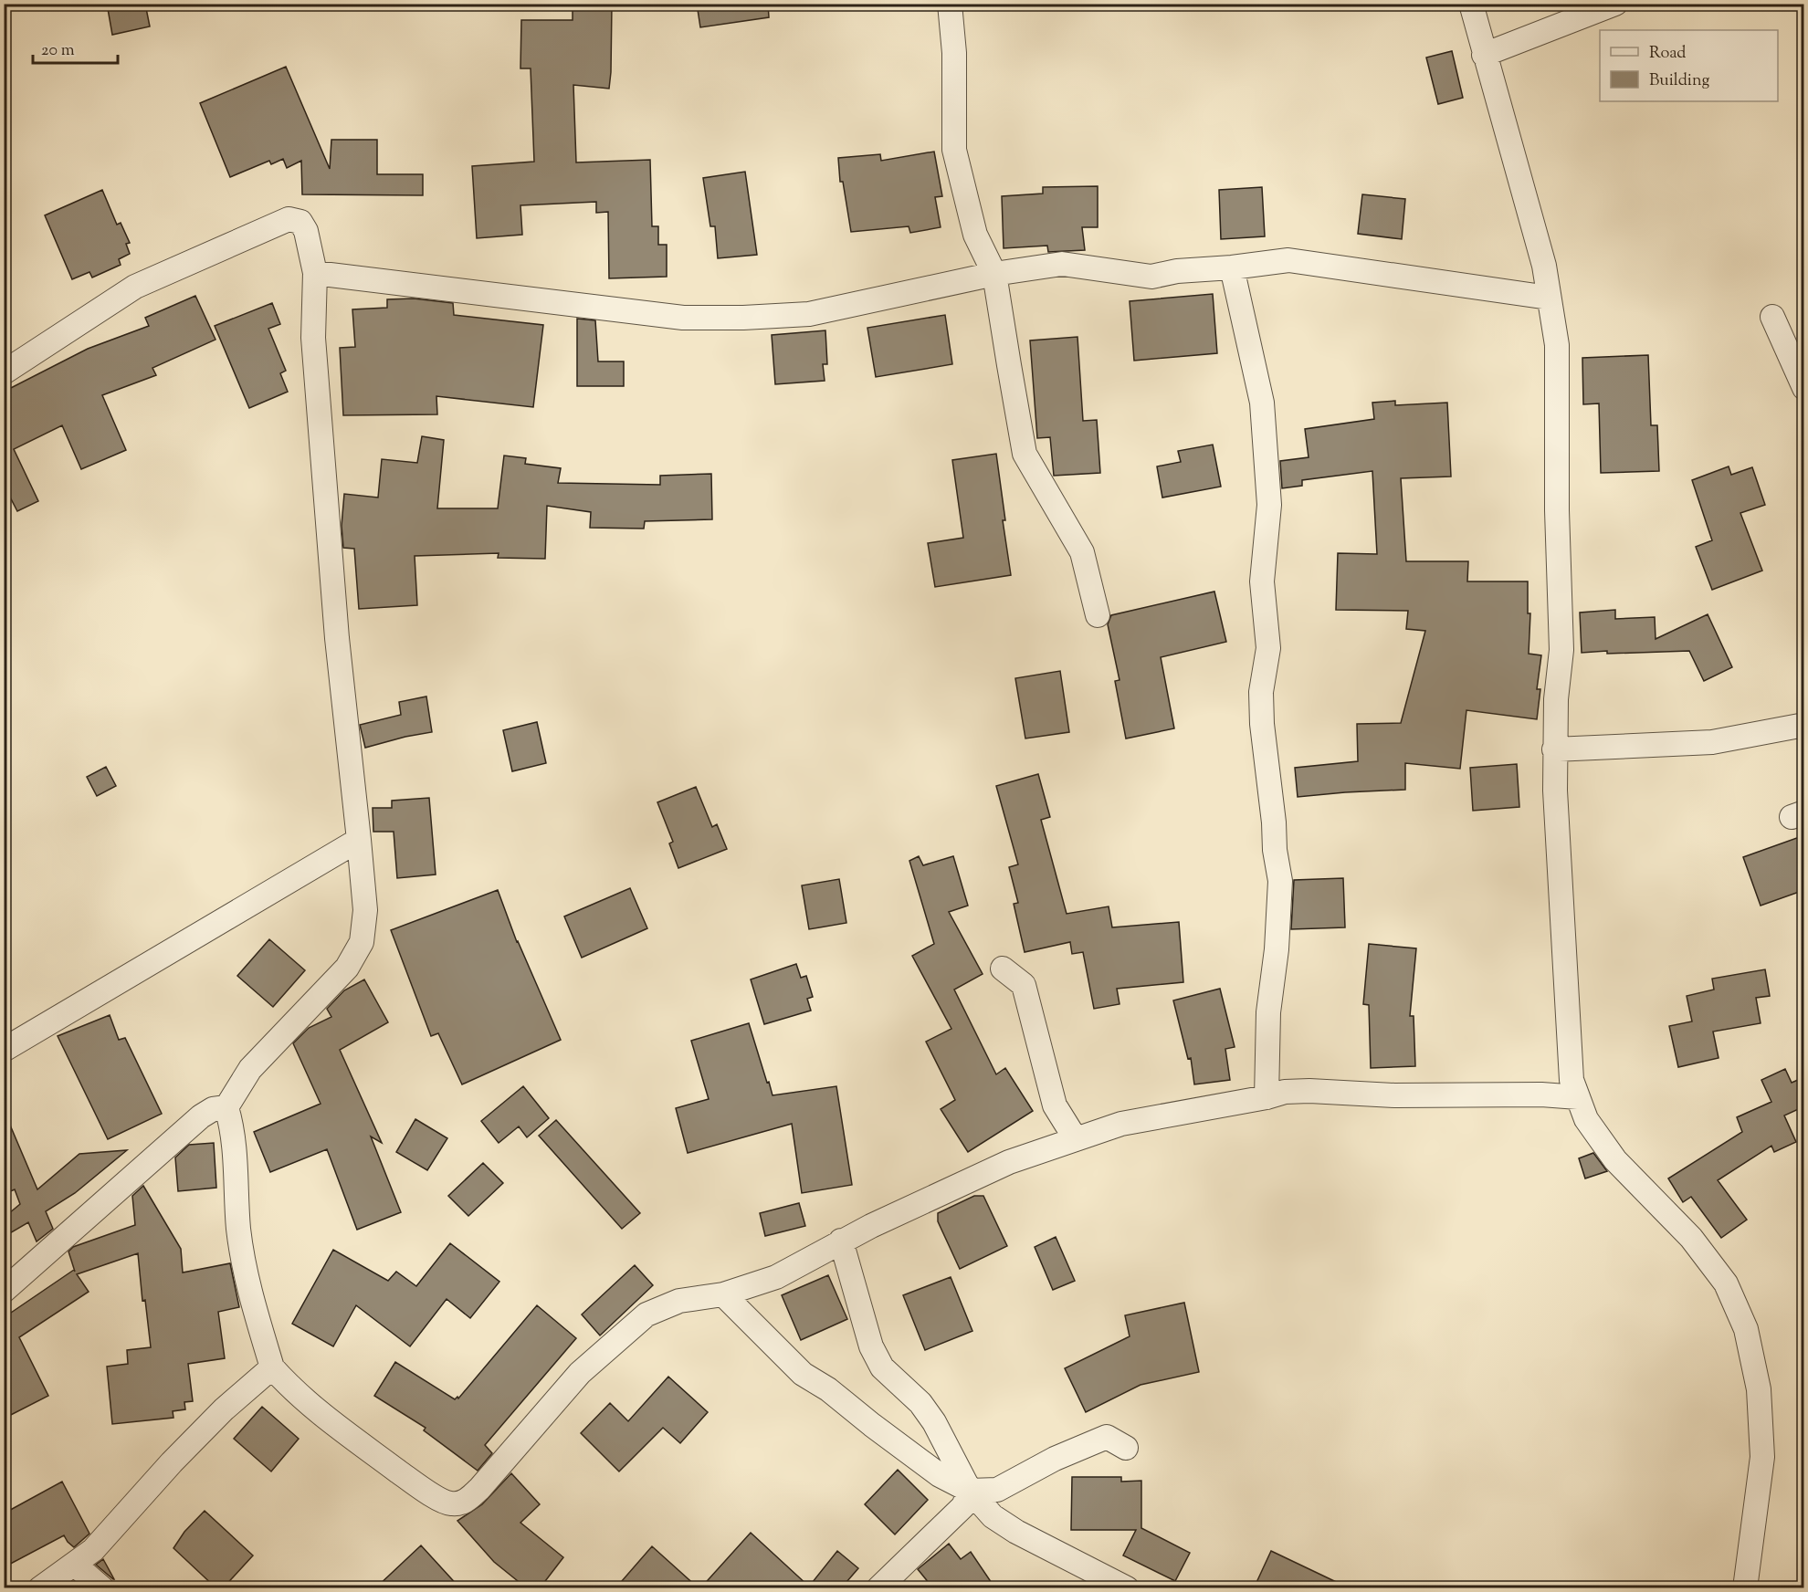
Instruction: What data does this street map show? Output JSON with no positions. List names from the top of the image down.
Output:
{
  "legend": ["Road", "Building"],
  "scale_bar": "20 m"
}
